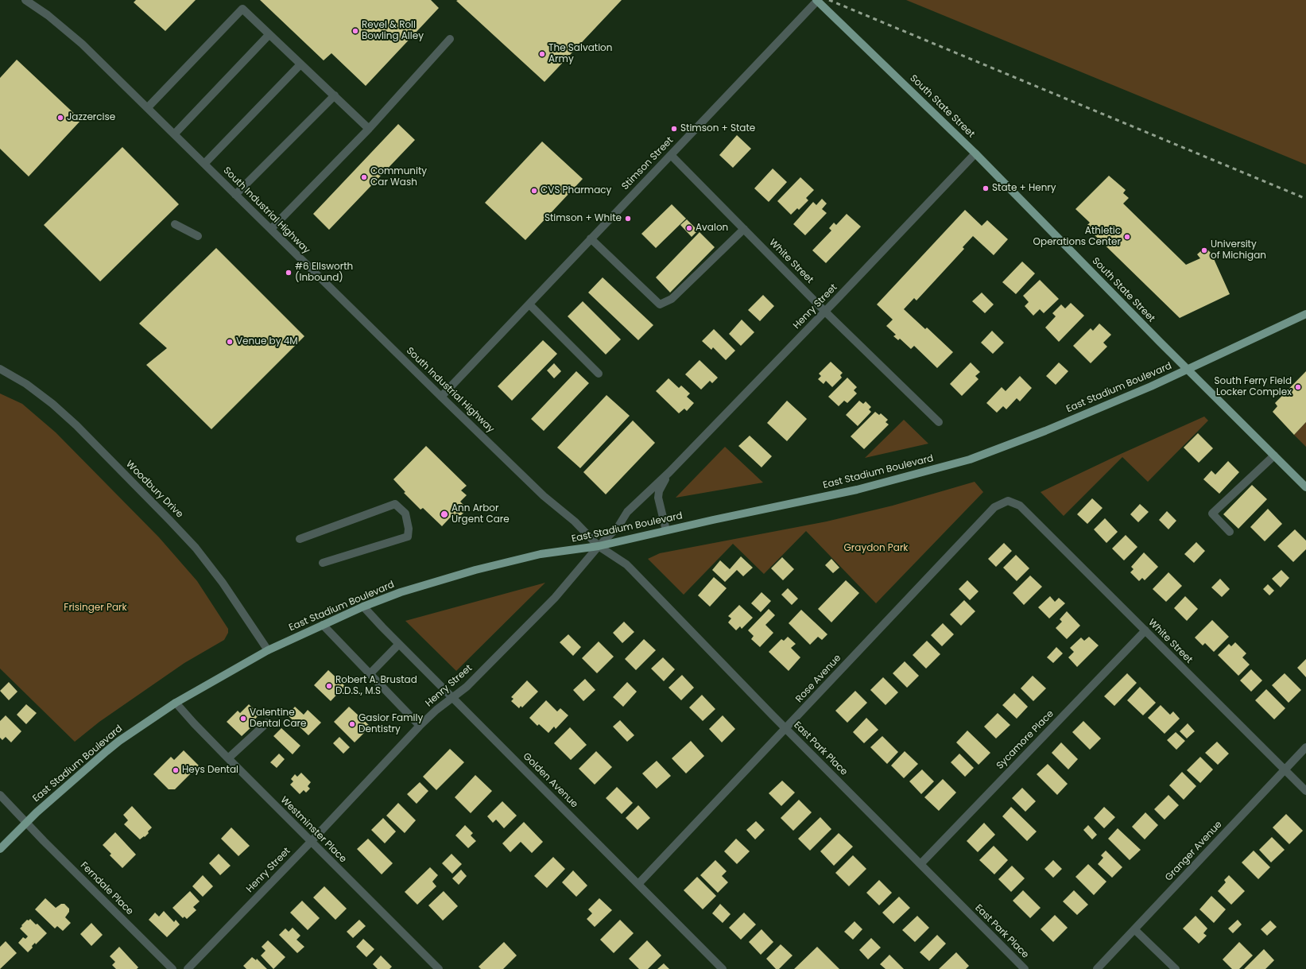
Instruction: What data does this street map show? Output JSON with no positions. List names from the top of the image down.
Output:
{
  "streets": {
    "main road": ["South State Street", "East Stadium Boulevard"],
    "street": [
      "Stimson Street",
      "South Industrial Highway",
      "White Street",
      "Henry Street",
      "Woodbury Drive",
      "Rose Avenue",
      "Sycamore Place",
      "East Park Place",
      "Golden Avenue",
      "Westminster Place",
      "Granger Avenue",
      "Ferndale Place"
    ]
  },
  "crossings": [
    ["South State Street", "Stimson Street"],
    ["South State Street", "Henry Street"],
    ["Stimson Street", "South Industrial Highway"],
    ["Stimson Street", "White Street"],
    ["South Industrial Highway", "Henry Street"],
    ["South Industrial Highway", "East Stadium Boulevard"],
    ["South Industrial Highway", "East Park Place"],
    ["White Street", "Henry Street"],
    ["White Street", "Rose Avenue"],
    ["White Street", "Sycamore Place"],
    ["White Street", "Granger Avenue"],
    ["Henry Street", "East Stadium Boulevard"],
    ["Henry Street", "East Park Place"],
    ["Henry Street", "Golden Avenue"],
    ["Henry Street", "Westminster Place"],
    ["East Stadium Boulevard", "Woodbury Drive"],
    ["East Stadium Boulevard", "East Park Place"],
    ["East Stadium Boulevard", "Golden Avenue"],
    ["East Stadium Boulevard", "Westminster Place"],
    ["East Stadium Boulevard", "Ferndale Place"],
    ["Rose Avenue", "East Park Place"],
    ["Rose Avenue", "Golden Avenue"],
    ["Sycamore Place", "East Park Place"]
  ],
  "parks": ["Graydon Park", "Frisinger Park"],
  "places": [
    "Revel & Roll Bowling Alley",
    "The Salvation Army",
    "Jazzercise",
    "Stimson + State",
    "Community Car Wash",
    "State + Henry",
    "CVS Pharmacy",
    "Stimson + White",
    "Avalon",
    "Athletic Operations Center",
    "University of Michigan",
    "#6 Ellsworth (Inbound)",
    "Venue by 4M",
    "South Ferry Field Locker Complex",
    "Ann Arbor Urgent Care",
    "Robert A. Brustad D.D.S., M.S",
    "Valentine Dental Care",
    "Gasior Family Dentistry",
    "Heys Dental"
  ]
}
